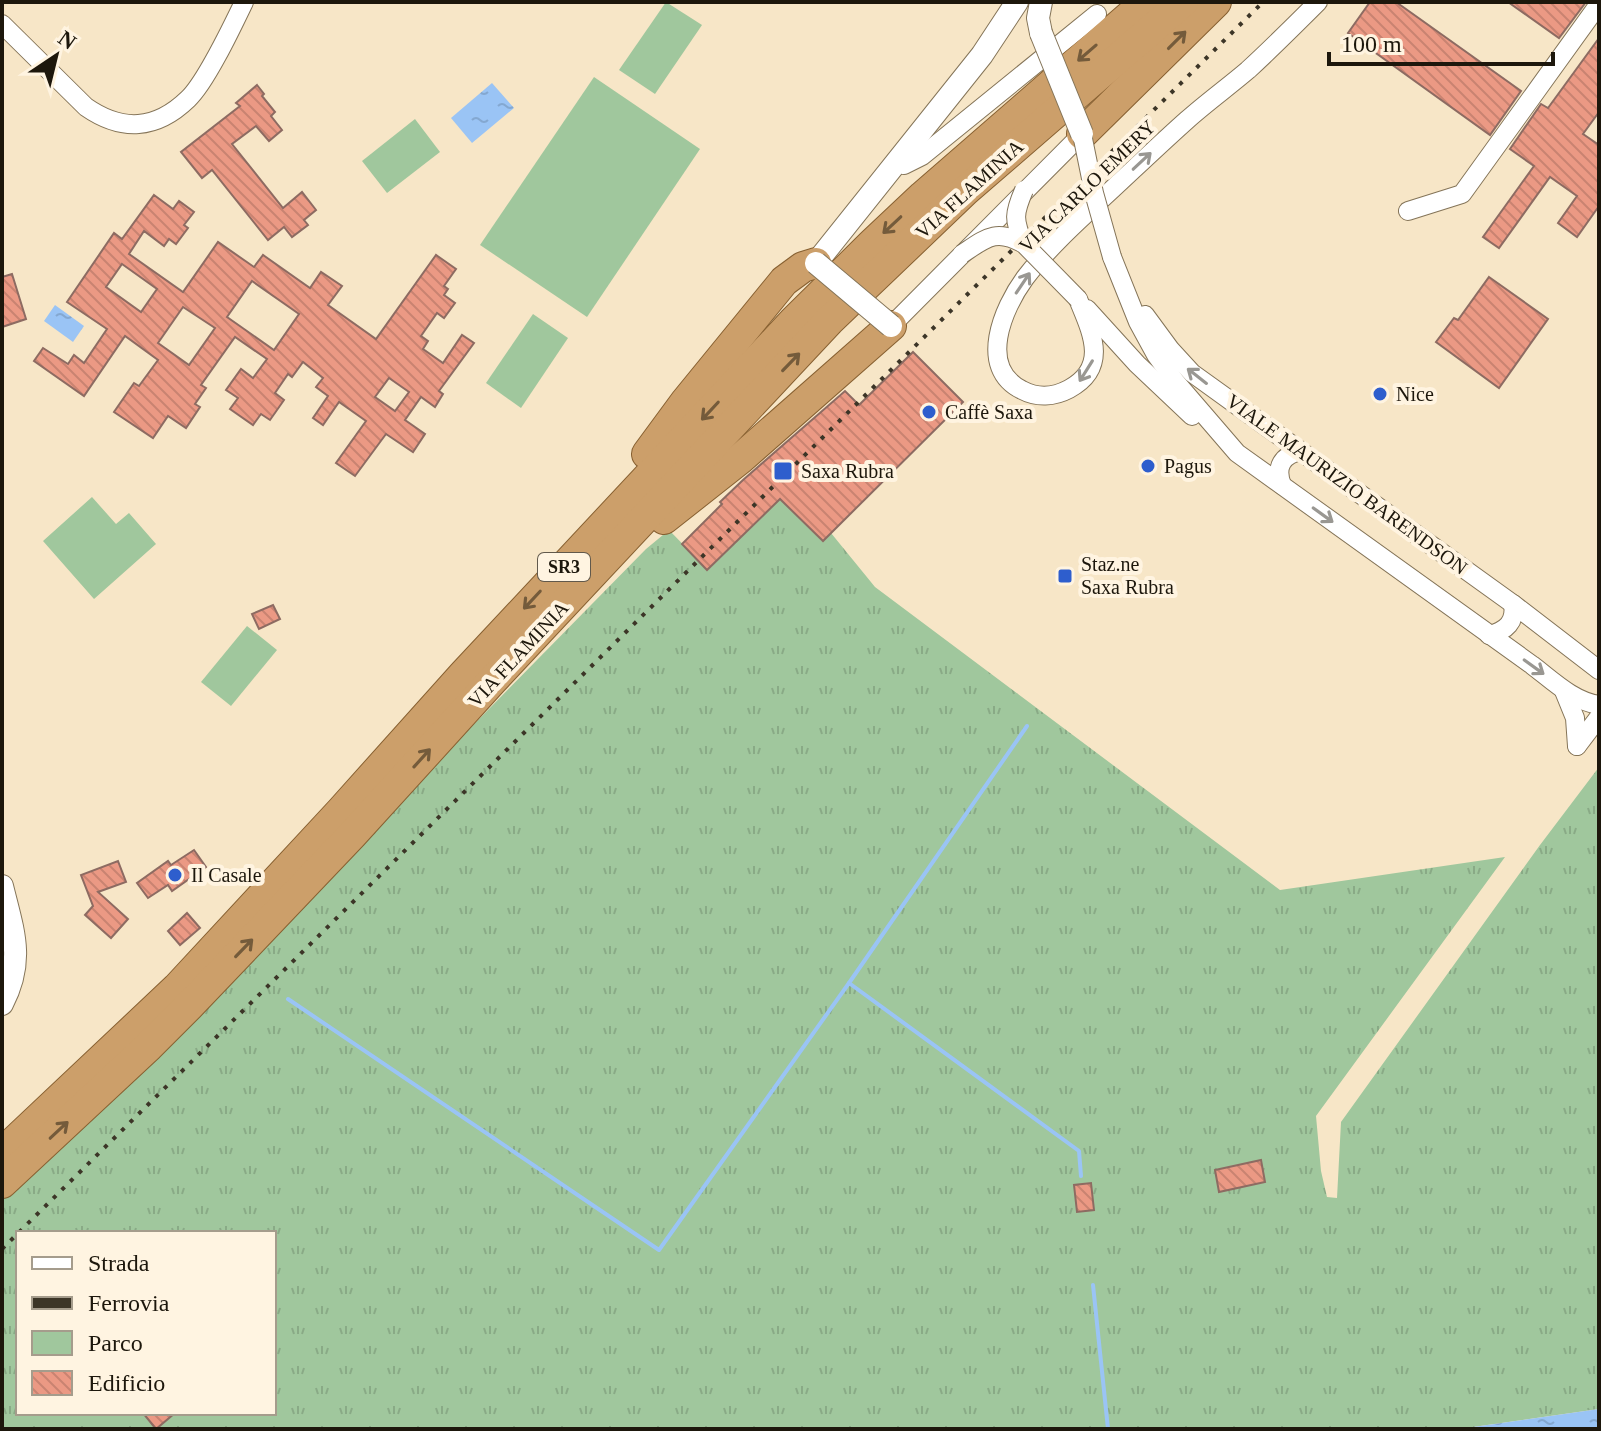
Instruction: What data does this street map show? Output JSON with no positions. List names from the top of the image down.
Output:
{
  "streets": {
    "highway": ["VIA FLAMINIA", "SR3"],
    "street": ["VIA CARLO EMERY", "VIALE MAURIZIO BARENDSON"]
  },
  "places": {
    "other": [
      "Nice",
      "Caffè Saxa",
      "Pagus",
      "Il Casale"
    ],
    "transit": ["Saxa Rubra", "Staz.ne Saxa Rubra"]
  },
  "legend": [
    "Strada",
    "Ferrovia",
    "Parco",
    "Edificio"
  ],
  "scale_bar": "100 m",
  "north": "top right"
}
